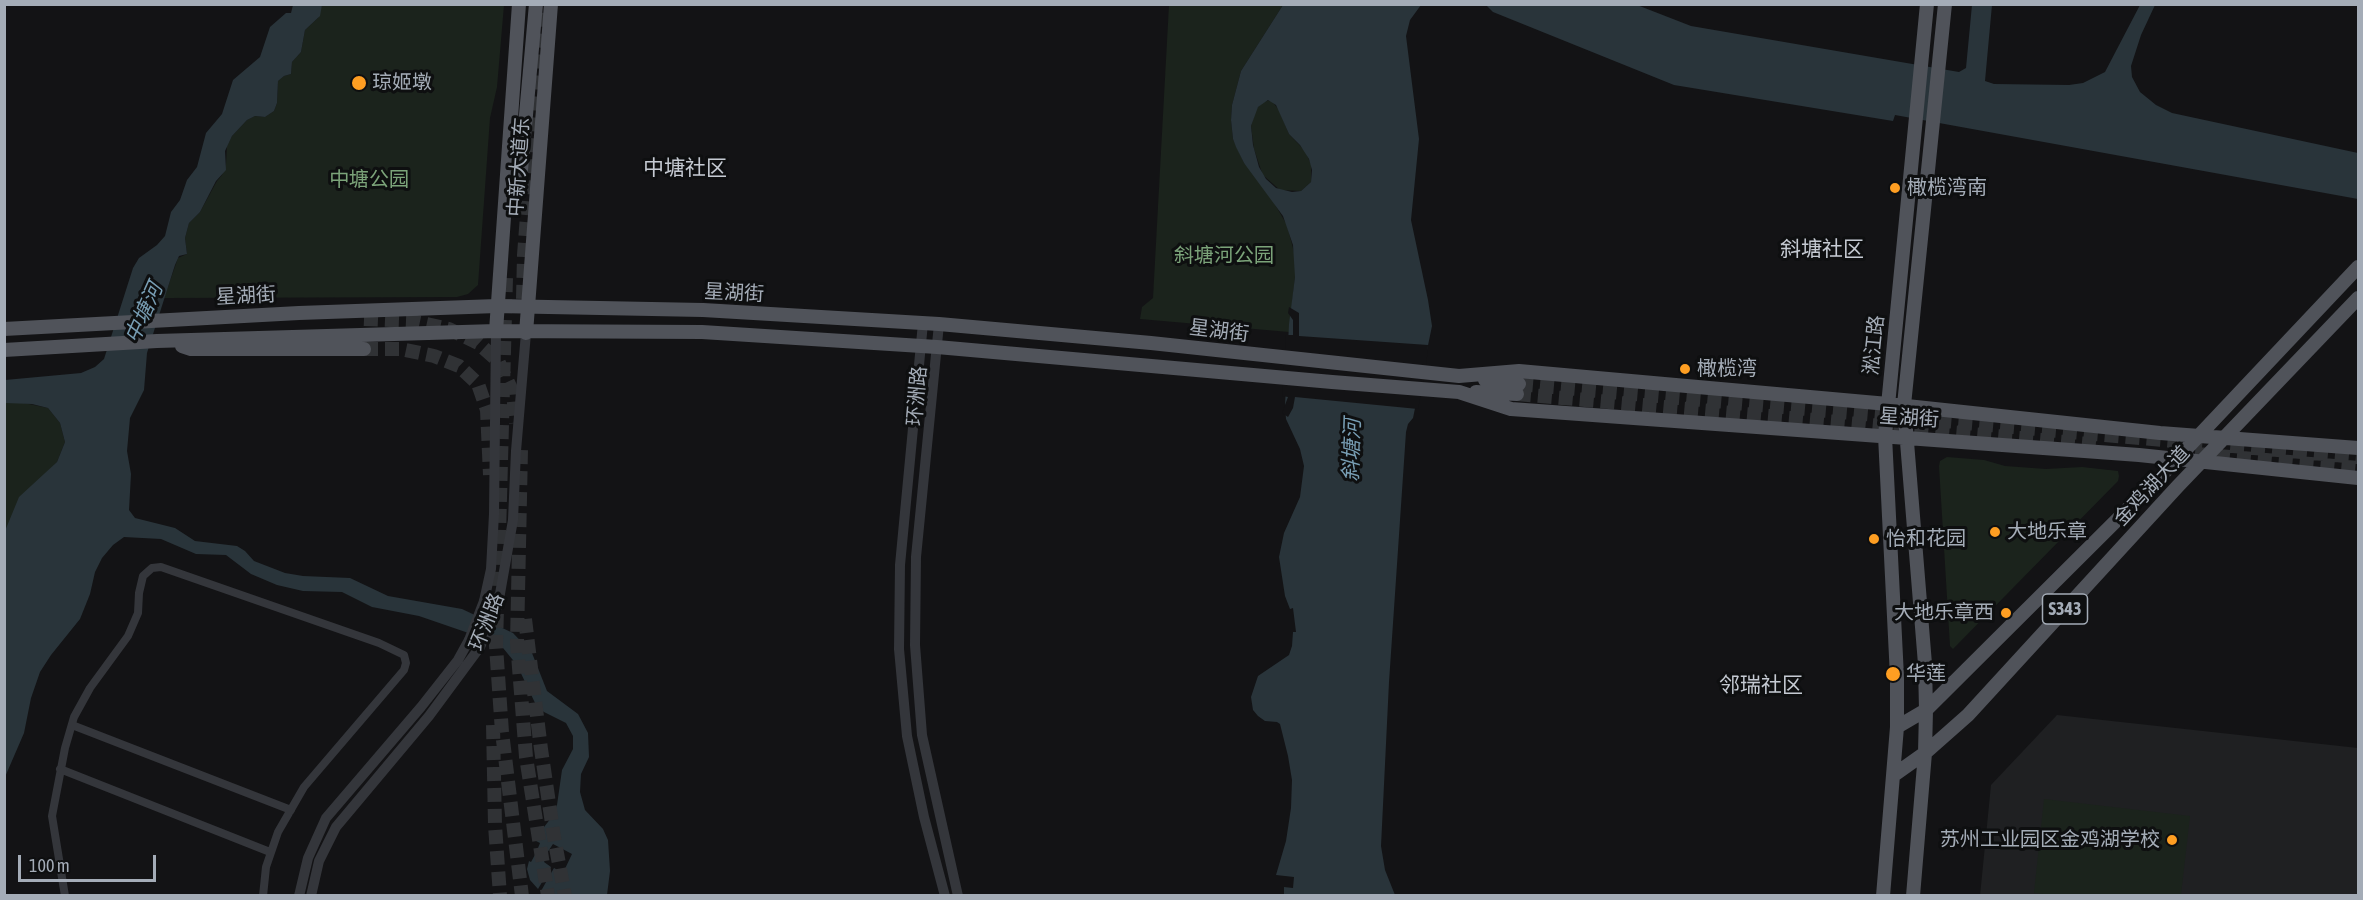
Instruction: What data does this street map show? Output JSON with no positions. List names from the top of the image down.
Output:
{
  "streets": {
    "main road": [
      "中新大道东",
      "星湖街",
      "淞江路",
      "金鸡湖大道",
      "S343"
    ],
    "street": ["环洲路"]
  },
  "crossings": [
    ["中新大道东", "星湖街"],
    ["中新大道东", "环洲路"],
    ["星湖街", "淞江路"],
    ["星湖街", "环洲路"],
    ["星湖街", "金鸡湖大道"],
    ["淞江路", "金鸡湖大道"]
  ],
  "districts": ["中塘社区", "斜塘社区", "邻瑞社区"],
  "water": ["中塘河", "斜塘河"],
  "parks": ["中塘公园", "斜塘河公园"],
  "places": [
    "琼姬墩",
    "橄榄湾南",
    "橄榄湾",
    "大地乐章",
    "怡和花园",
    "大地乐章西",
    "华莲",
    "苏州工业园区金鸡湖学校"
  ],
  "scale_bar": "100 m"
}
